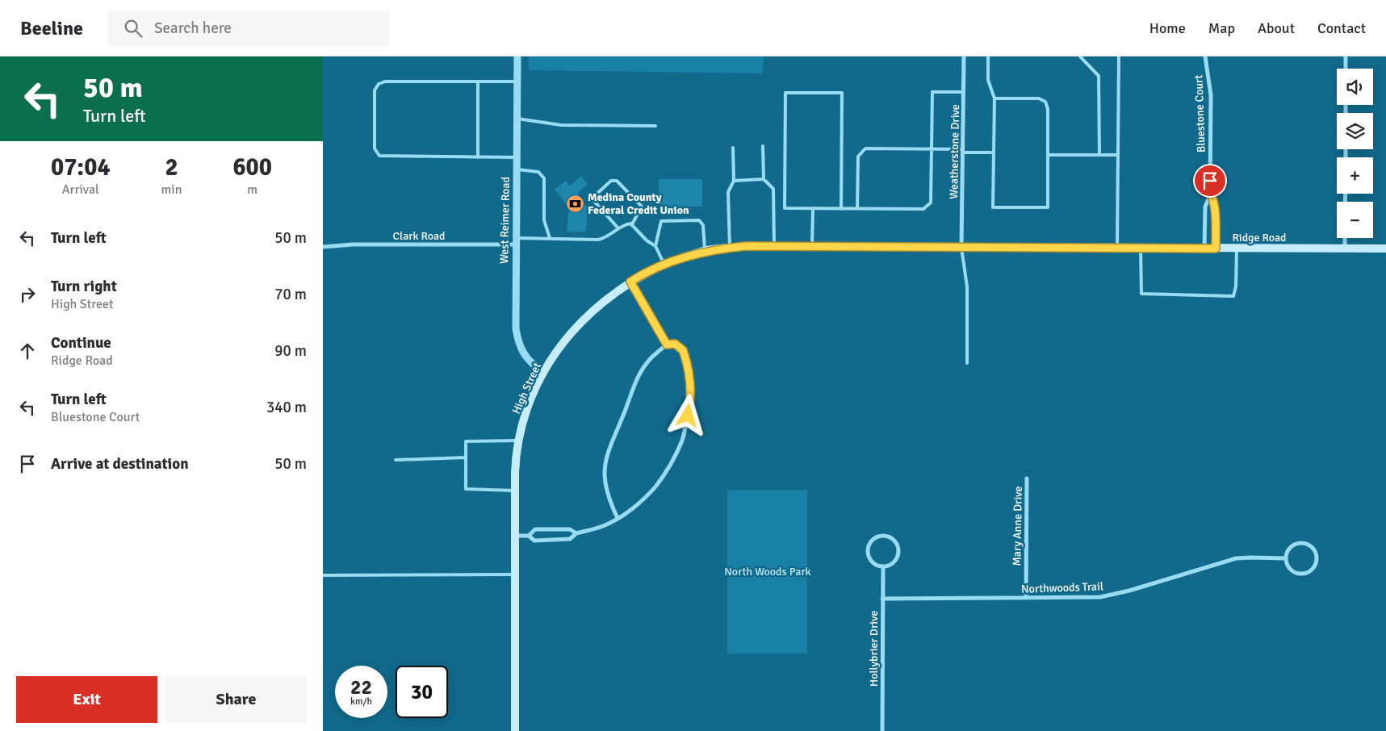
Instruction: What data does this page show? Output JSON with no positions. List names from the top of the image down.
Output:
{
  "streets": {
    "main road": ["Ridge Road", "High Street"],
    "street": [
      "Bluestone Court",
      "Weatherstone Drive",
      "West Reimer Road",
      "Clark Road",
      "Mary Anne Drive",
      "Northwoods Trail",
      "Hollybrier Drive"
    ]
  },
  "crossings": [
    ["Bluestone Court", "Ridge Road"],
    ["Weatherstone Drive", "Ridge Road"],
    ["West Reimer Road", "Clark Road"],
    ["West Reimer Road", "High Street"],
    ["Ridge Road", "High Street"],
    ["Mary Anne Drive", "Northwoods Trail"],
    ["Northwoods Trail", "Hollybrier Drive"]
  ],
  "parks": ["North Woods Park"],
  "places": {
    "bank": ["Medina County Federal Credit Union"]
  },
  "page": {
    "header": "Beeline",
    "search": "Search here",
    "nav": [
      "Home",
      "Map",
      "About",
      "Contact"
    ],
    "turn": ["50 m", "Turn left"],
    "map_buttons": ["+", "−"],
    "eta": [
      "07:04",
      "Arrival",
      "2",
      "min",
      "600",
      "m"
    ],
    "list": [
      {
        "name": "Turn left",
        "value": "50 m"
      },
      {
        "name": "Turn right",
        "note": "High Street",
        "value": "70 m"
      },
      {
        "name": "Continue",
        "note": "Ridge Road",
        "value": "90 m"
      },
      {
        "name": "Turn left",
        "note": "Bluestone Court",
        "value": "340 m"
      },
      {
        "name": "Arrive at destination",
        "value": "50 m"
      }
    ],
    "speed": "22 km/h",
    "limit": "30",
    "buttons": ["Exit", "Share"]
  }
}
